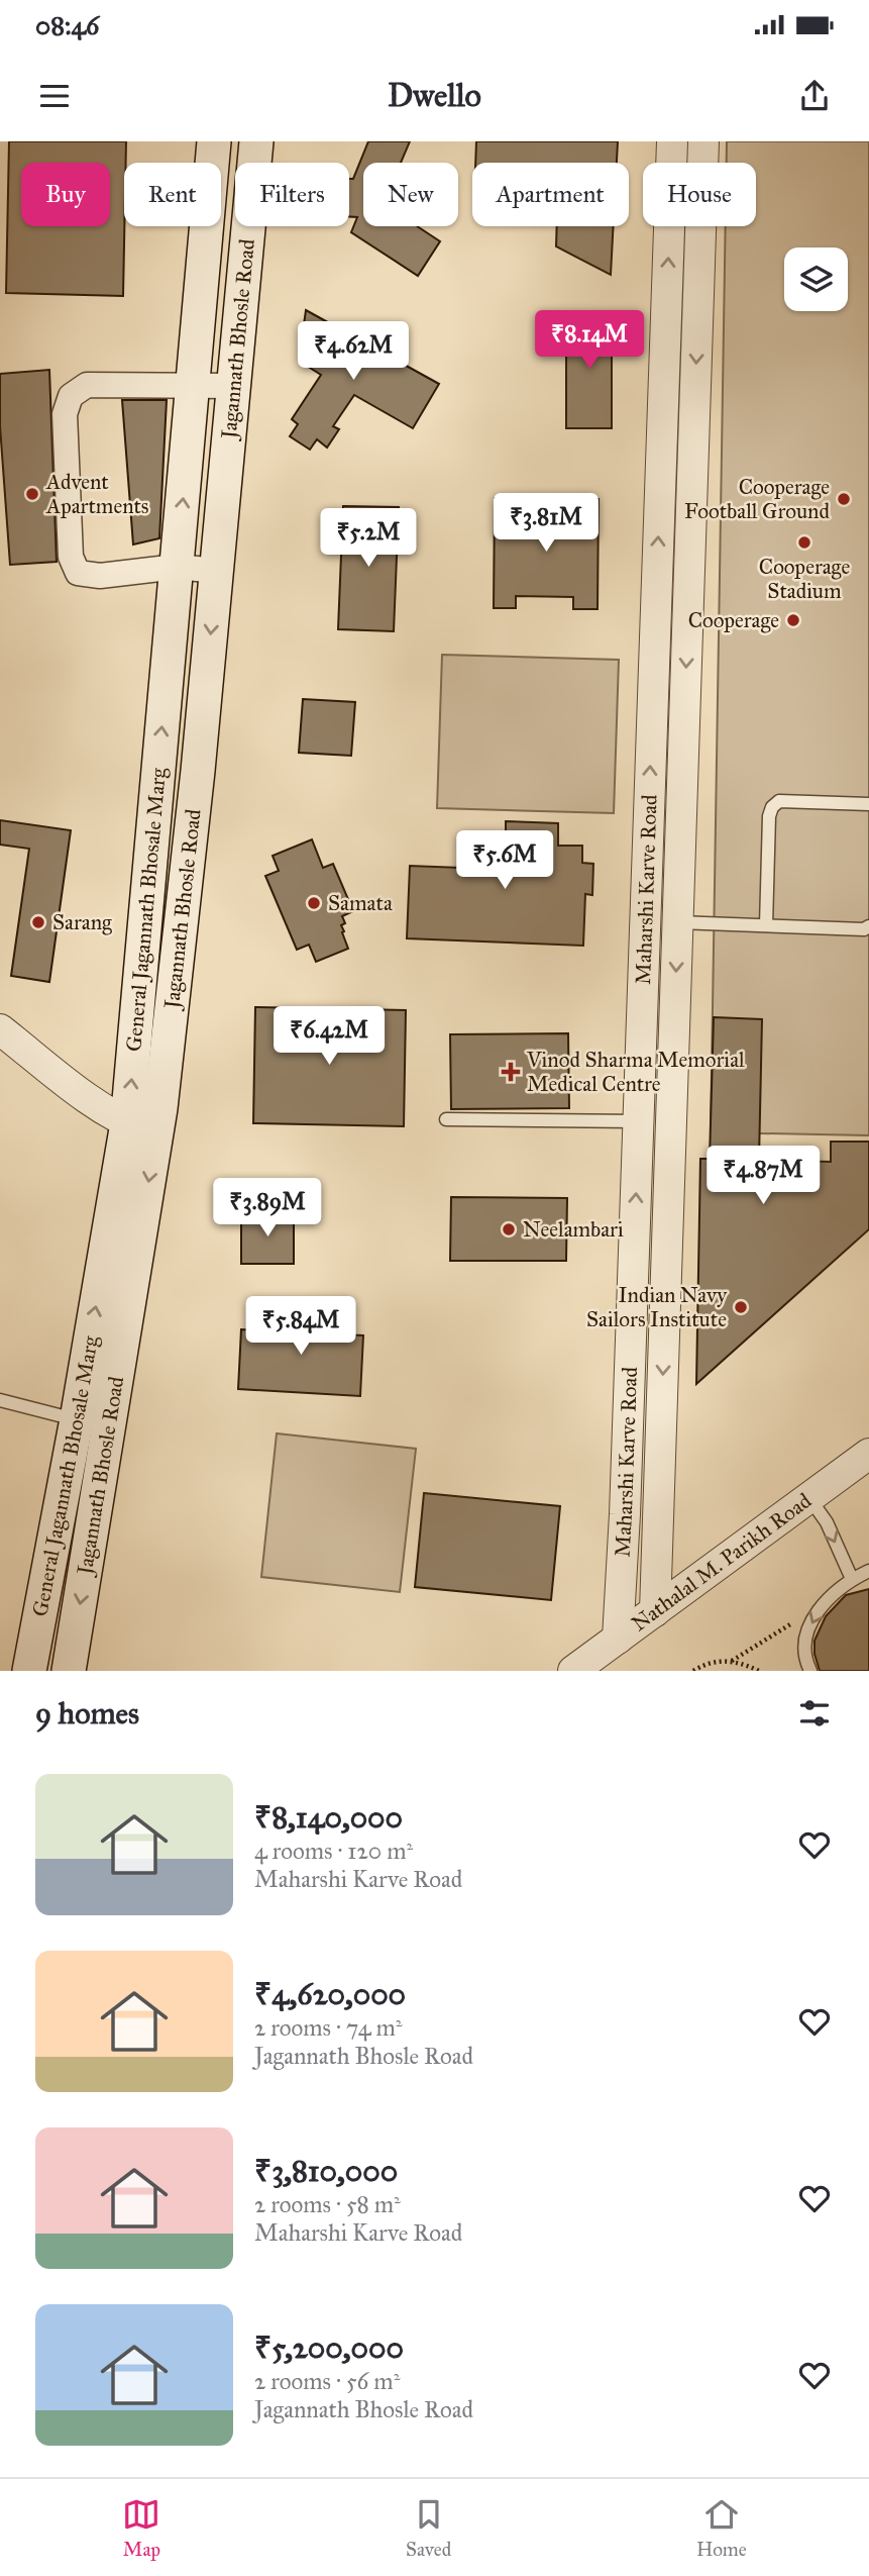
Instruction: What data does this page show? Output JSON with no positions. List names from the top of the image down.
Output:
{
  "streets": {
    "main road": ["Jagannath Bhosle Road", "General Jagannath Bhosale Marg"],
    "street": ["Maharshi Karve Road", "Nathalal M. Parikh Road"]
  },
  "crossings": [
    ["Jagannath Bhosle Road", "General Jagannath Bhosale Marg"],
    ["Maharshi Karve Road", "Nathalal M. Parikh Road"]
  ],
  "one_way": ["Jagannath Bhosle Road", "General Jagannath Bhosale Marg"],
  "places": {
    "other": [
      "Advent Apartments",
      "Cooperage Football Ground",
      "Cooperage Stadium",
      "Cooperage",
      "Samata",
      "Sarang",
      "Neelambari",
      "Indian Navy Sailors Institute"
    ],
    "health": ["Vinod Sharma Memorial Medical Centre"]
  },
  "page": {
    "status": "08:46",
    "header": "Dwello",
    "chip": [
      "Buy",
      "Rent",
      "Filters",
      "New",
      "Apartment",
      "House"
    ],
    "price": [
      "₹8.14M",
      "₹4.62M",
      "₹3.81M",
      "₹5.2M",
      "₹5.6M",
      "₹6.42M",
      "₹4.87M",
      "₹3.89M",
      "₹5.84M"
    ],
    "heading": "9 homes",
    "list": [
      {
        "name": "₹8,140,000",
        "note": "4 rooms · 120 m² · Maharshi Karve Road"
      },
      {
        "name": "₹4,620,000",
        "note": "2 rooms · 74 m² · Jagannath Bhosle Road"
      },
      {
        "name": "₹3,810,000",
        "note": "2 rooms · 58 m² · Maharshi Karve Road"
      },
      {
        "name": "₹5,200,000",
        "note": "2 rooms · 56 m² · Jagannath Bhosle Road"
      }
    ],
    "tabs": ["Map", "Saved", "Home"]
  }
}
